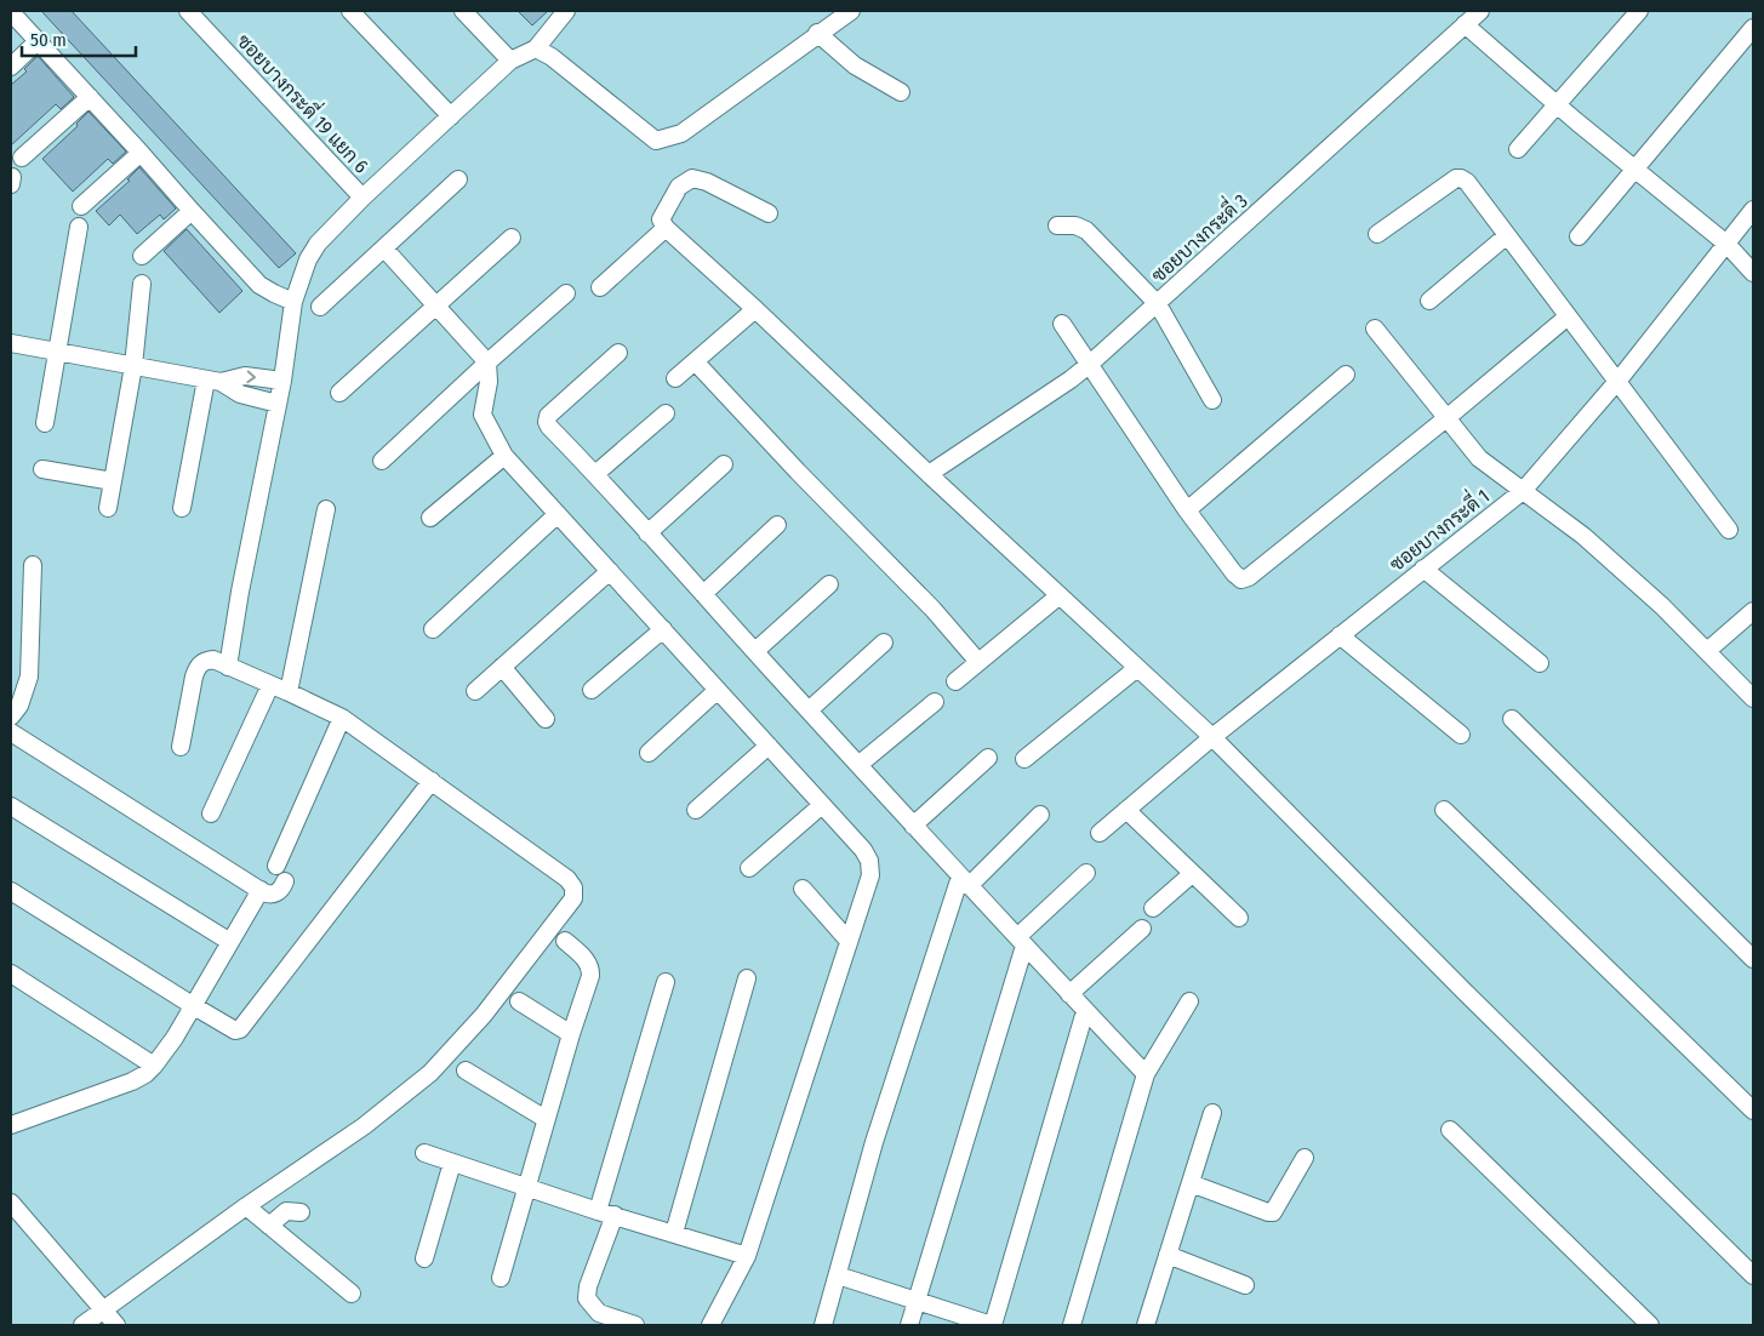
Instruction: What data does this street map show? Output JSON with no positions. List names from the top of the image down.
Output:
{
  "streets": {
    "street": ["ซอยบางกระดี่ 19 แยก 6", "ซอยบางกระดี่ 3", "ซอยบางกระดี่ 1"]
  },
  "scale_bar": "50 m"
}
